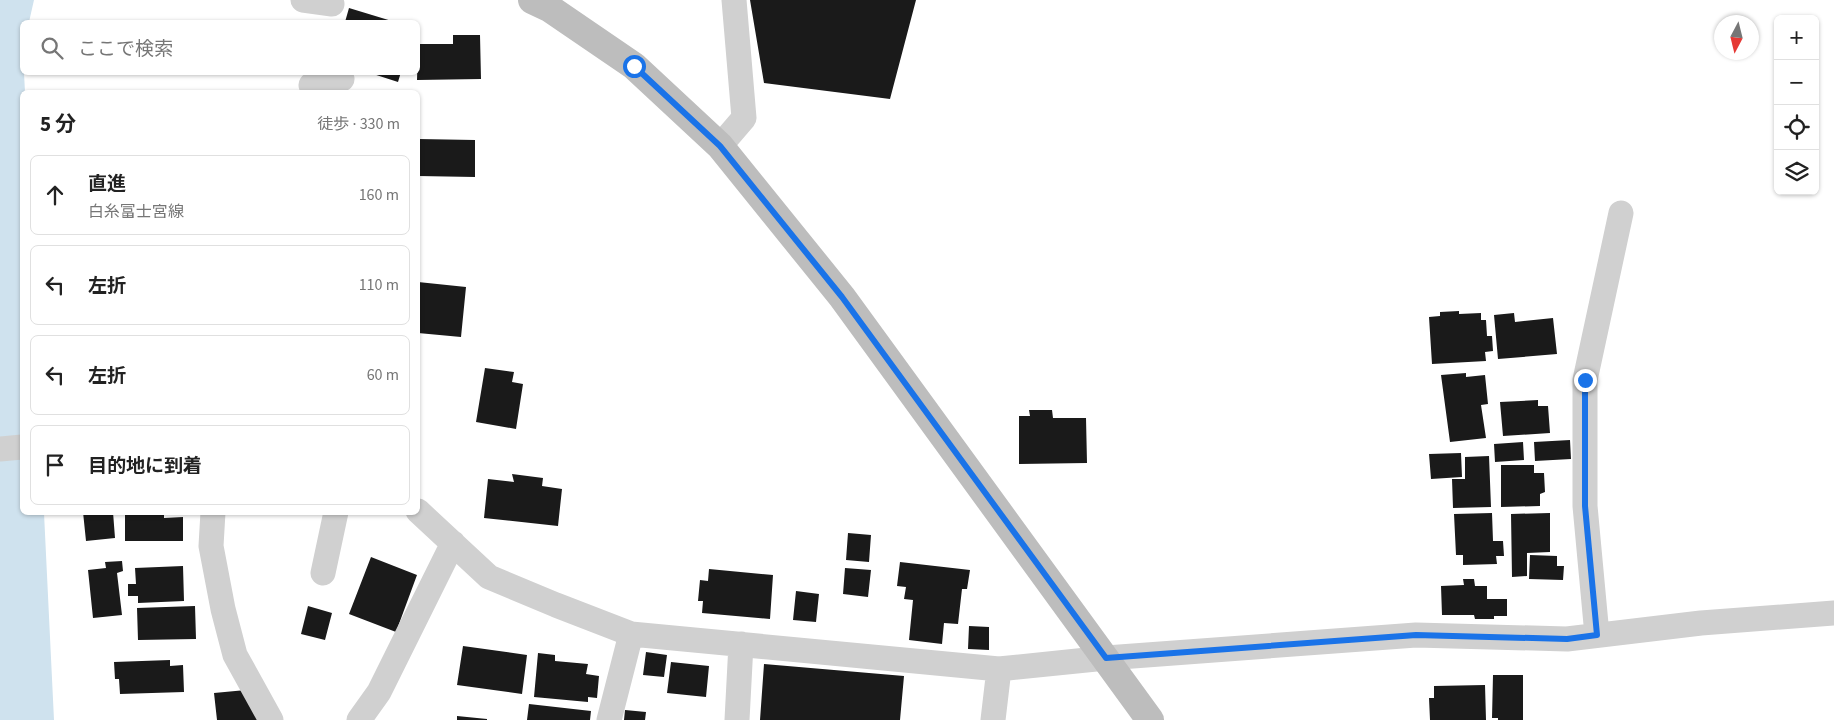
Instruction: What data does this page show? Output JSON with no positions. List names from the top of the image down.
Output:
{
  "north": "bottom",
  "page": {
    "map_buttons": ["+", "−"],
    "search": "ここで検索",
    "heading": ["5 分", "徒歩 · 330 m"],
    "list": [
      ["直進", "白糸富士宮線", "160 m"],
      ["左折", "110 m"],
      ["左折", "60 m"],
      "目的地に到着"
    ]
  }
}
